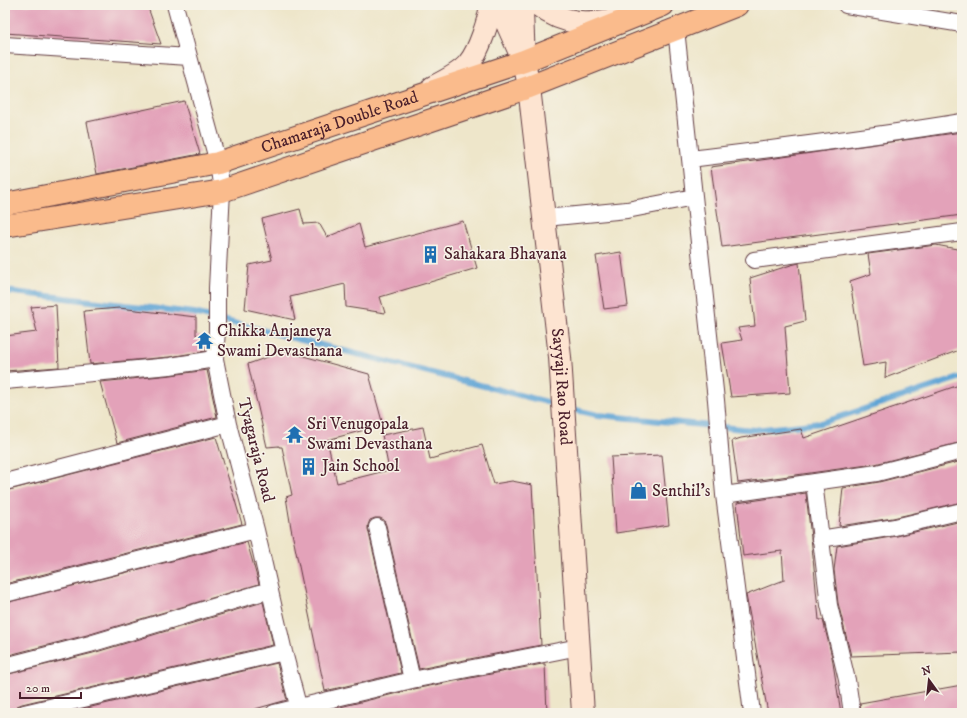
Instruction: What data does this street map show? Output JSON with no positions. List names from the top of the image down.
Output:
{
  "streets": {
    "main road": ["Chamaraja Double Road", "Sayyaji Rao Road"],
    "street": ["Tyagaraja Road"]
  },
  "crossings": [
    ["Chamaraja Double Road", "Sayyaji Rao Road"],
    ["Chamaraja Double Road", "Tyagaraja Road"]
  ],
  "places": {
    "building": ["Sahakara Bhavana", "Jain School"],
    "temple": ["Chikka Anjaneya Swami Devasthana", "Sri Venugopala Swami Devasthana"],
    "shop": ["Senthil's"]
  },
  "scale_bar": "20 m",
  "north": "top"
}
